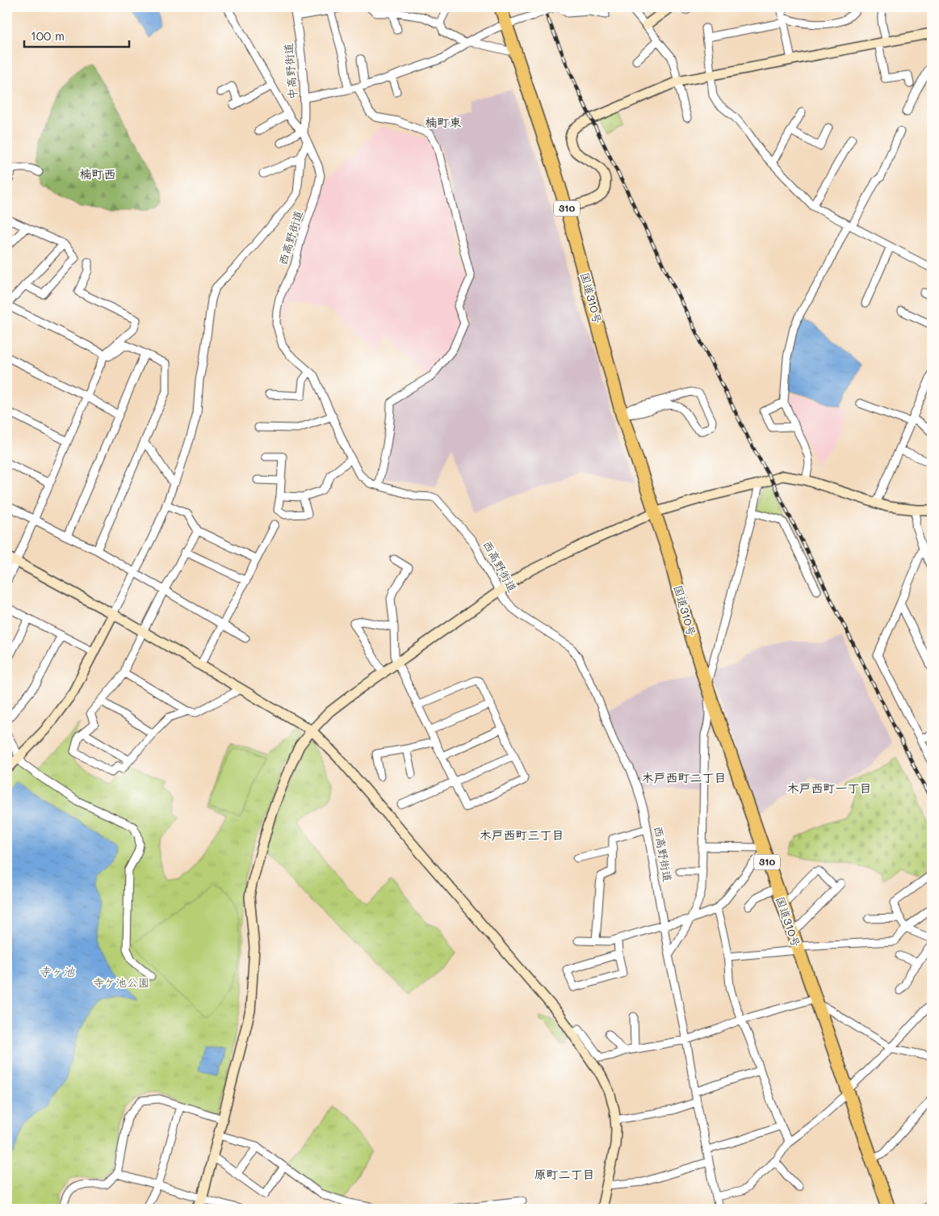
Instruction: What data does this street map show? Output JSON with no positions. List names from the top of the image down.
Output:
{
  "streets": {
    "highway": ["310", "国道310号"],
    "street": ["中高野街道", "西高野街道"]
  },
  "crossings": [
    ["中高野街道", "西高野街道"]
  ],
  "districts": [
    "楠町東",
    "楠町西",
    "木戸西町二丁目",
    "木戸西町一丁目",
    "木戸西町三丁目",
    "原町二丁目"
  ],
  "water": ["寺ヶ池"],
  "parks": ["寺ケ池公園"],
  "scale_bar": "100 m"
}
